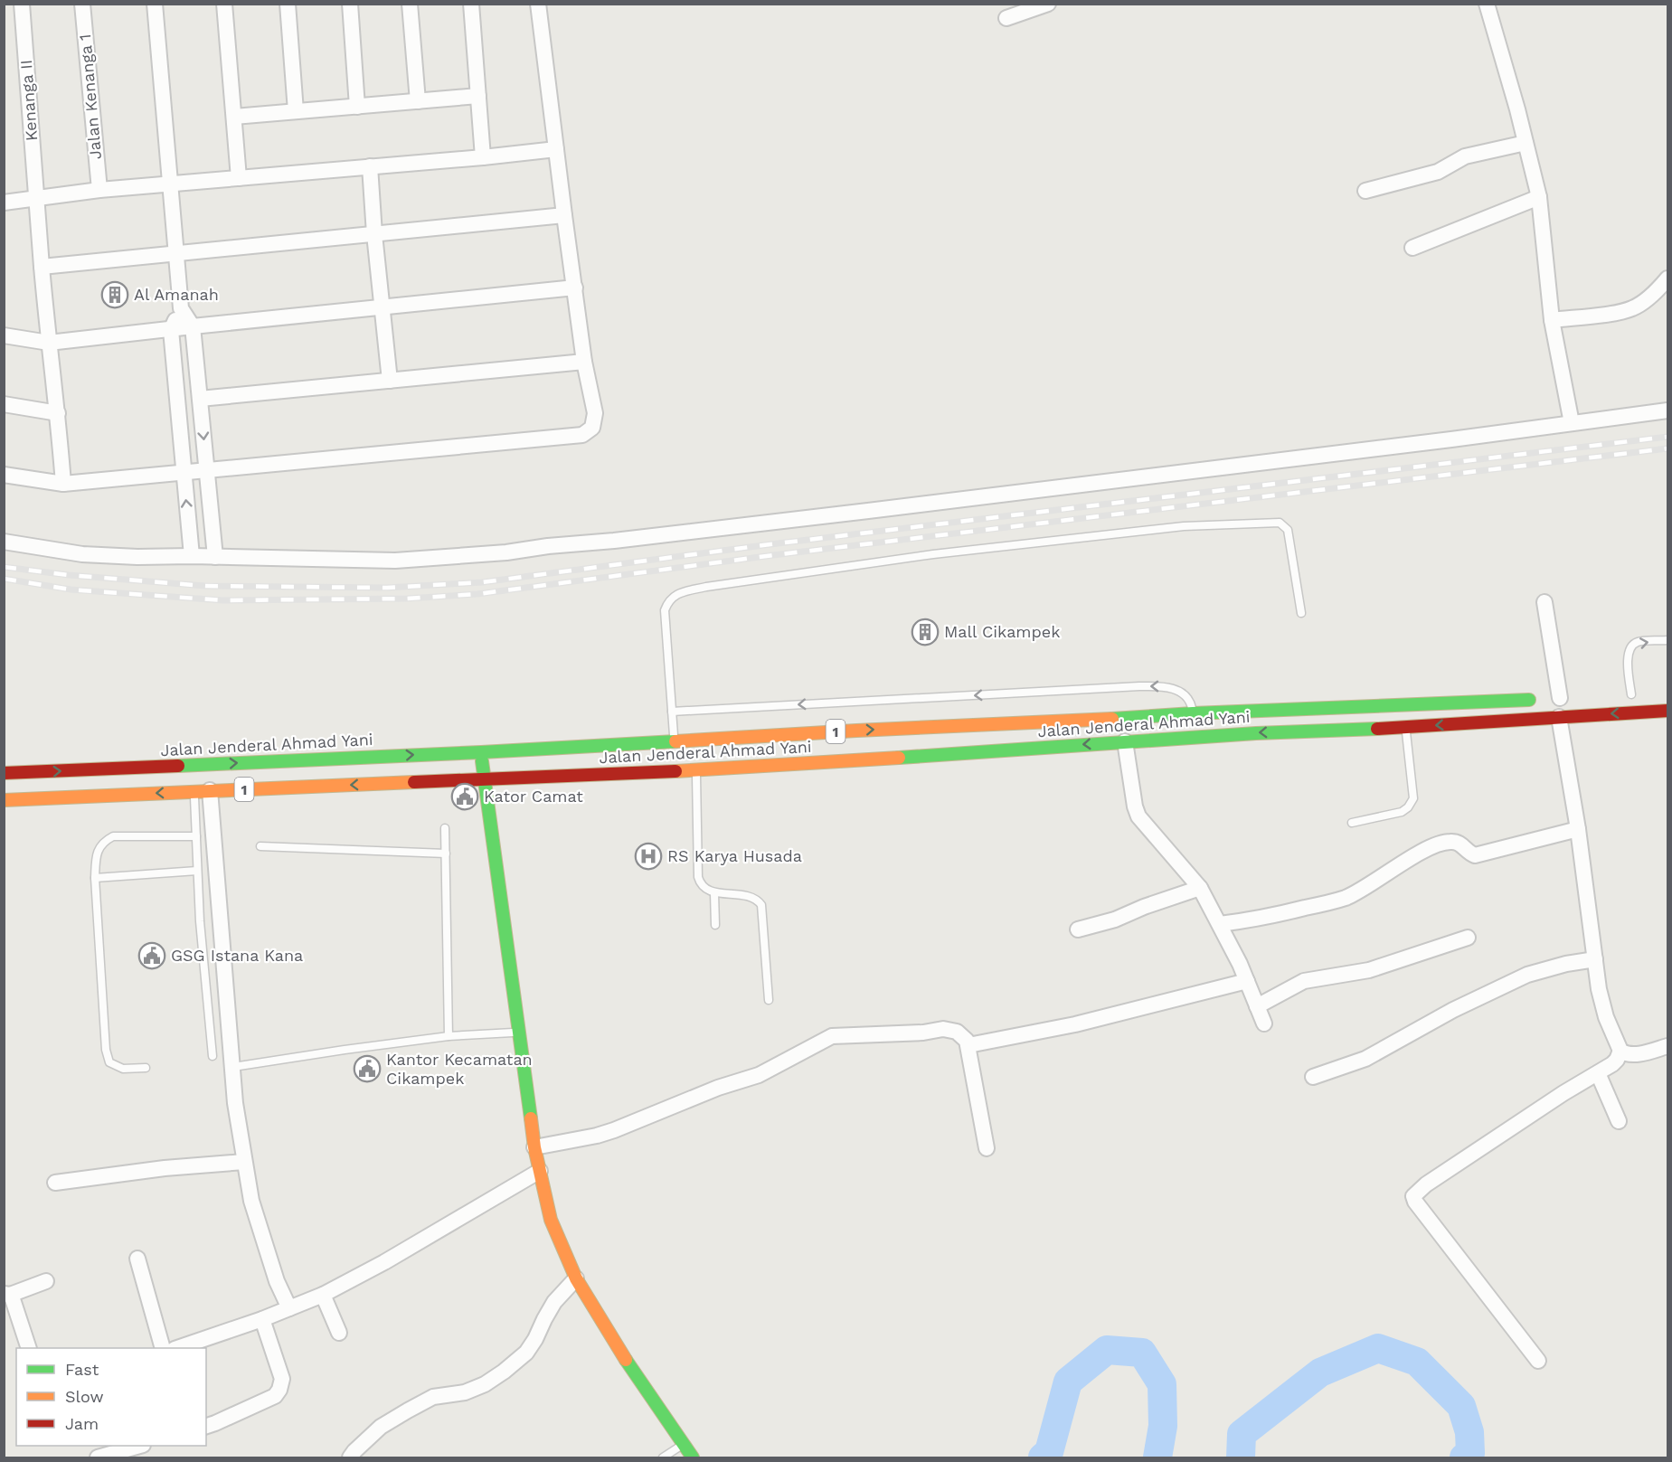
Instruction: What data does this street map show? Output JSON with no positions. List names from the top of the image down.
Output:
{
  "streets": {
    "highway": ["Jalan Jenderal Ahmad Yani", "1"],
    "street": ["Jalan Kenanga 1", "Kenanga II"]
  },
  "places": {
    "building": ["Al Amanah", "Mall Cikampek"],
    "public building": ["Kator Camat", "GSG Istana Kana", "Kantor Kecamatan Cikampek"],
    "hospital": ["RS Karya Husada"]
  },
  "legend": ["Fast", "Slow", "Jam"]
}
